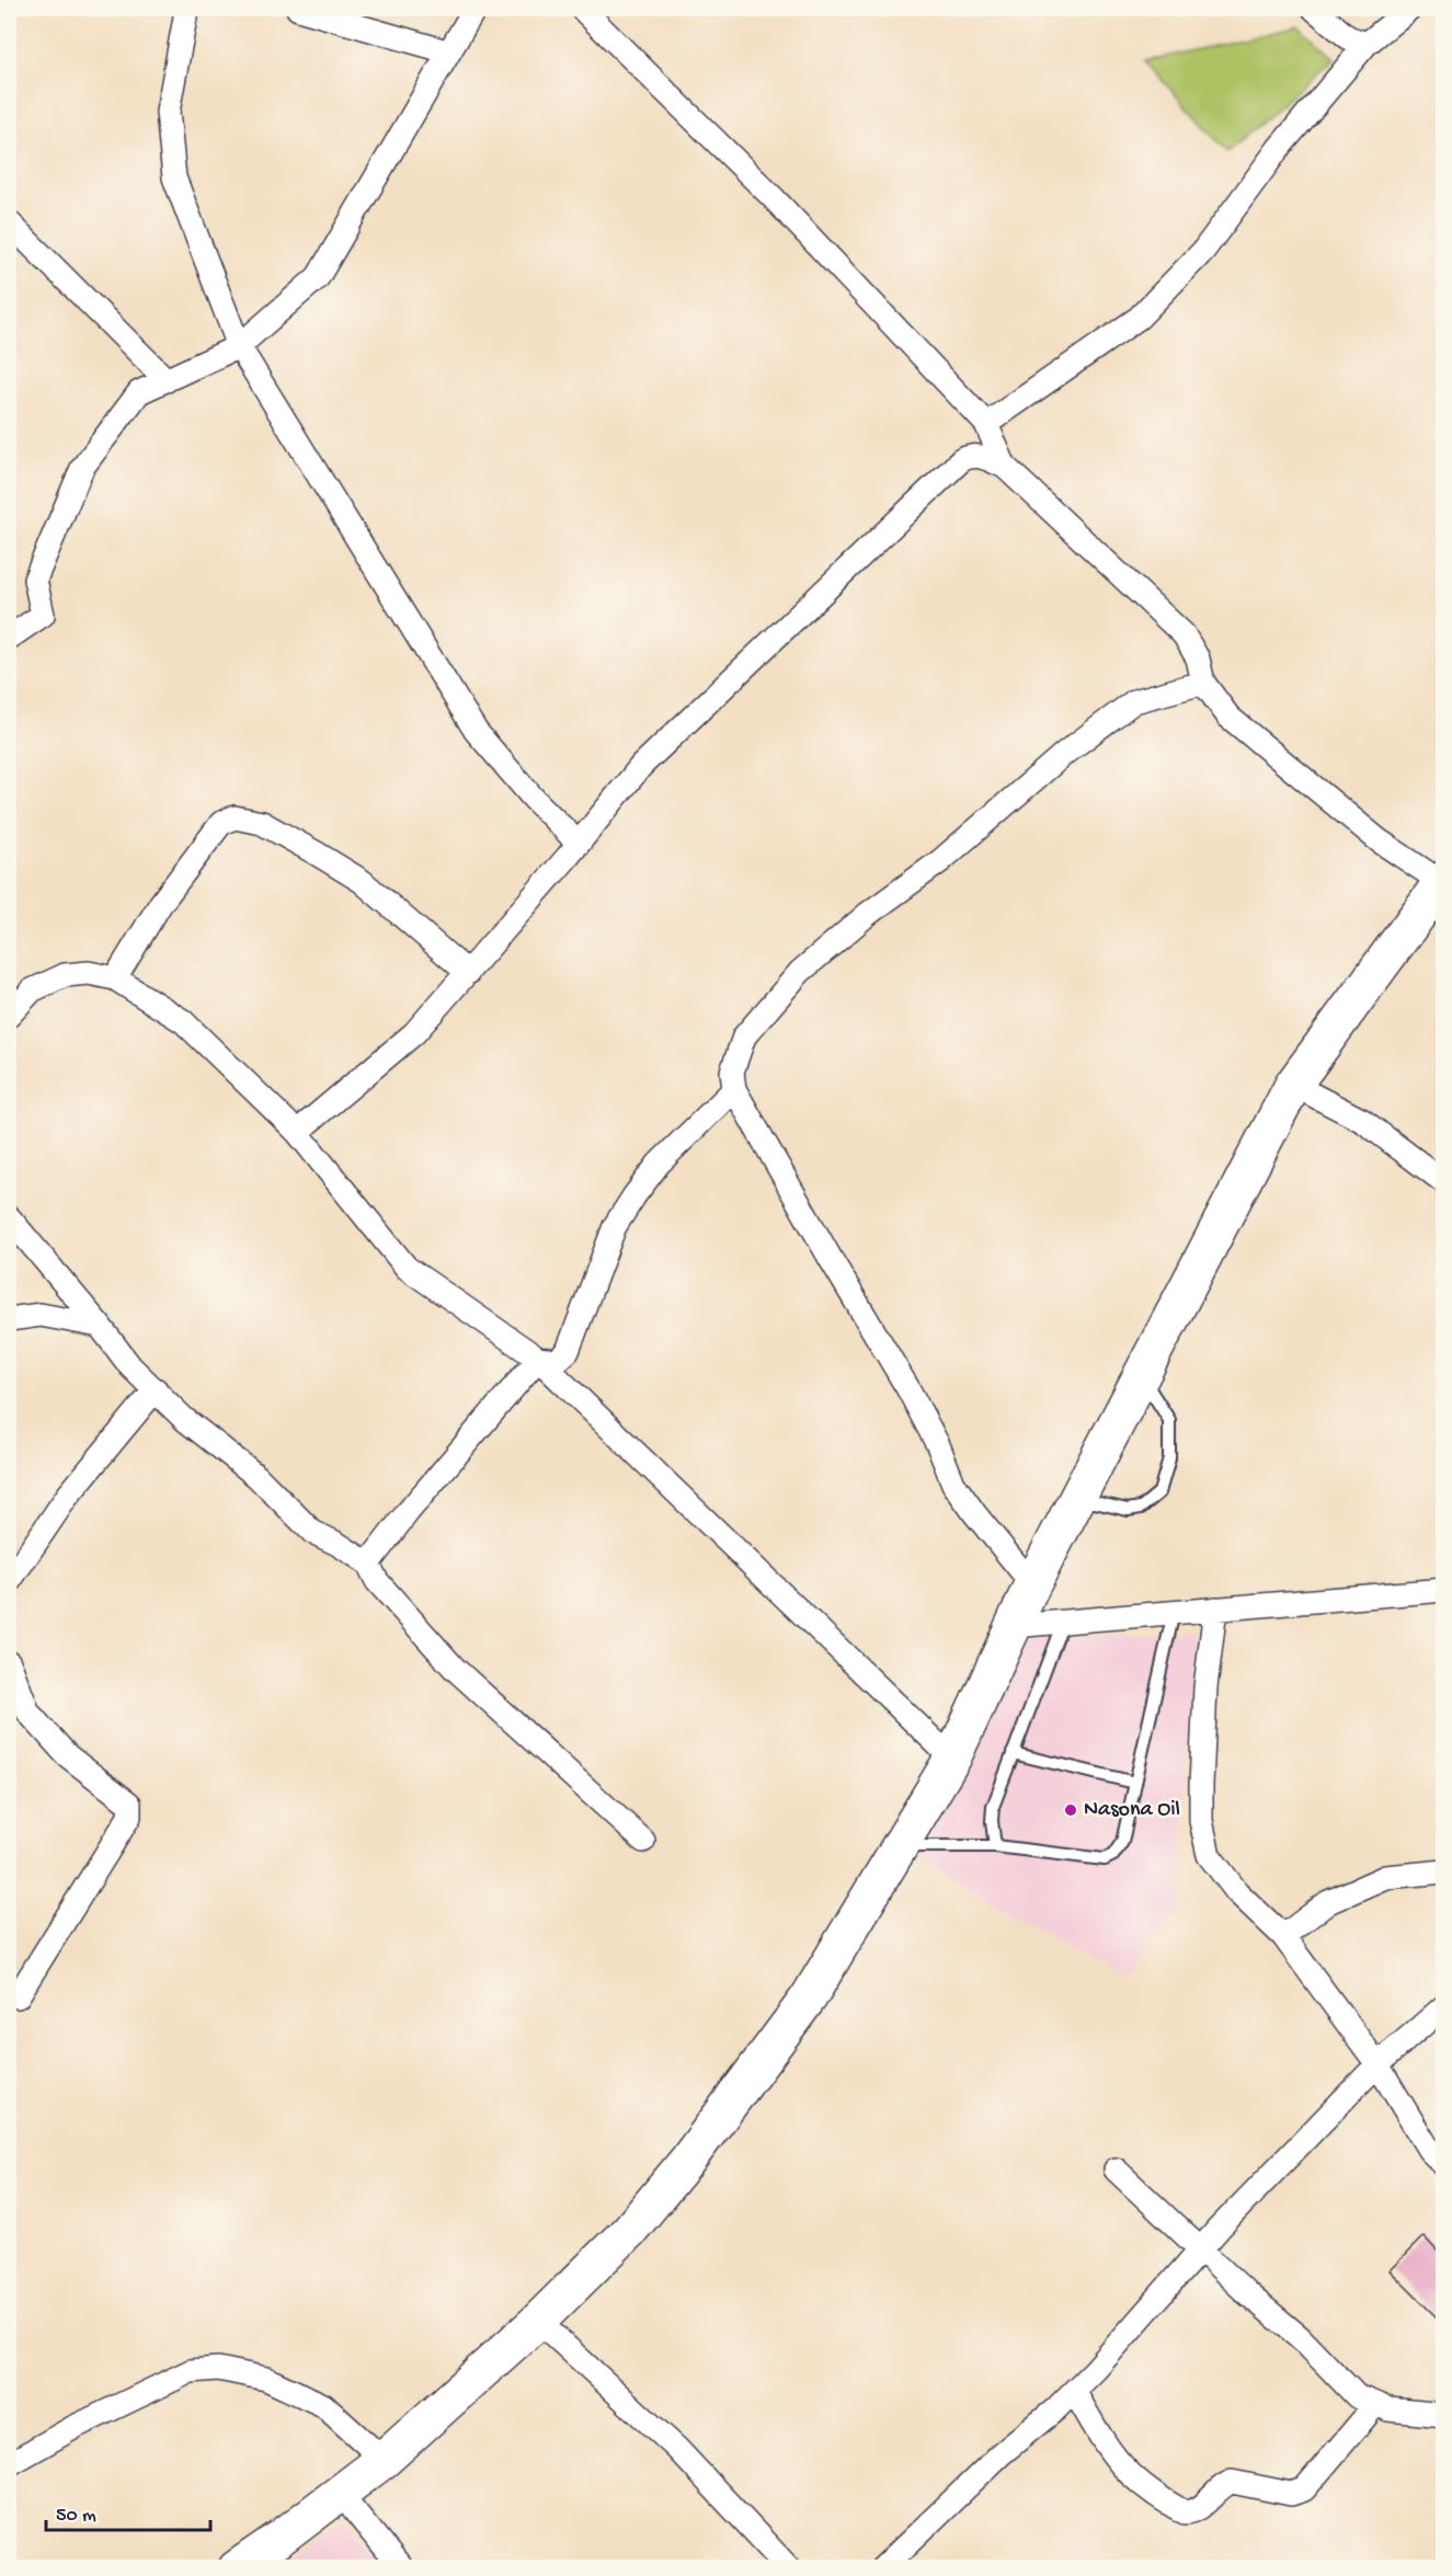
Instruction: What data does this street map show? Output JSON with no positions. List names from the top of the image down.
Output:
{
  "places": ["Nasona Oil"],
  "scale_bar": "50 m"
}
